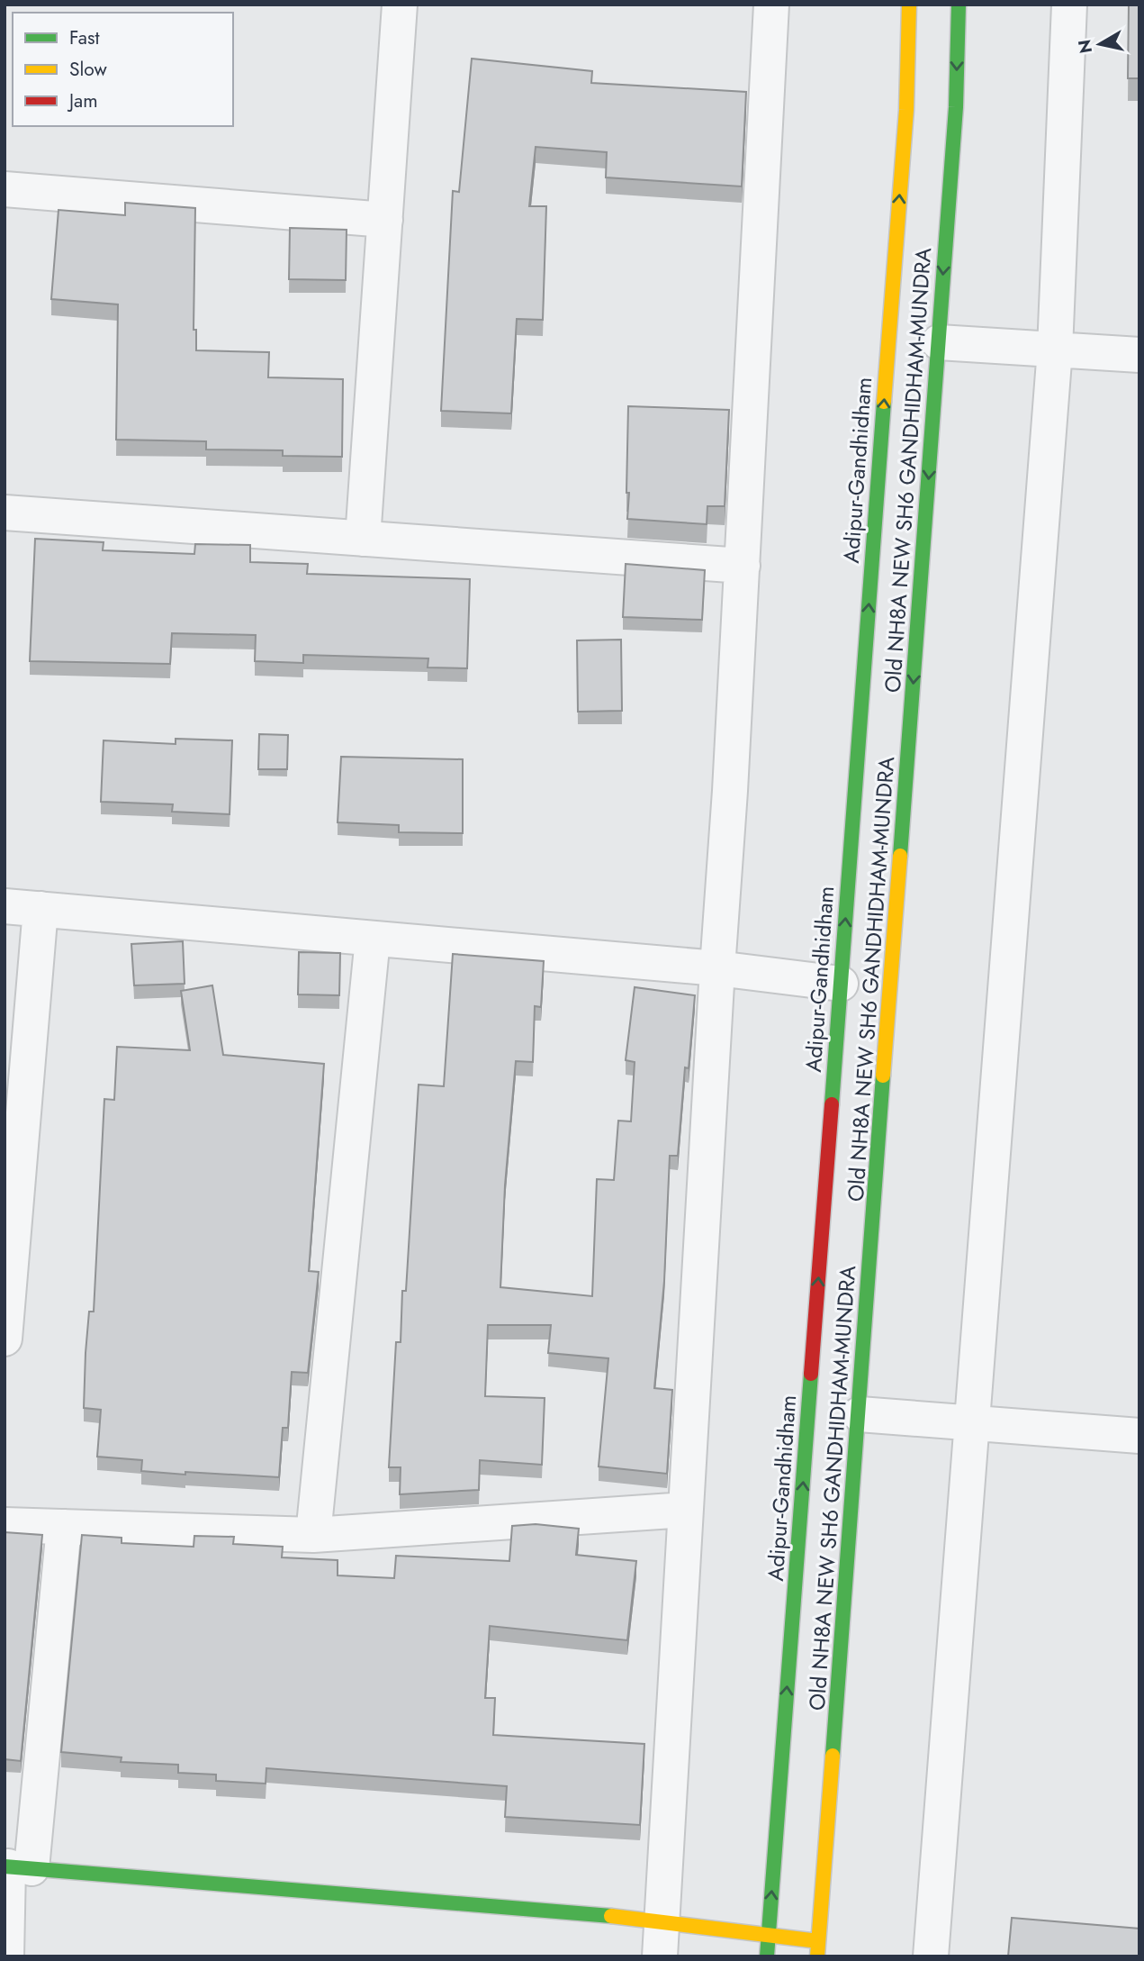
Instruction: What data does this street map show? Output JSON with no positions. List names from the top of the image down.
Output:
{
  "streets": {
    "main road": ["Adipur-Gandhidham", "Old NH8A NEW SH6 GANDHIDHAM-MUNDRA"]
  },
  "one_way": ["Adipur-Gandhidham", "Old NH8A NEW SH6 GANDHIDHAM-MUNDRA"],
  "legend": ["Fast", "Slow", "Jam"],
  "north": "left"
}
